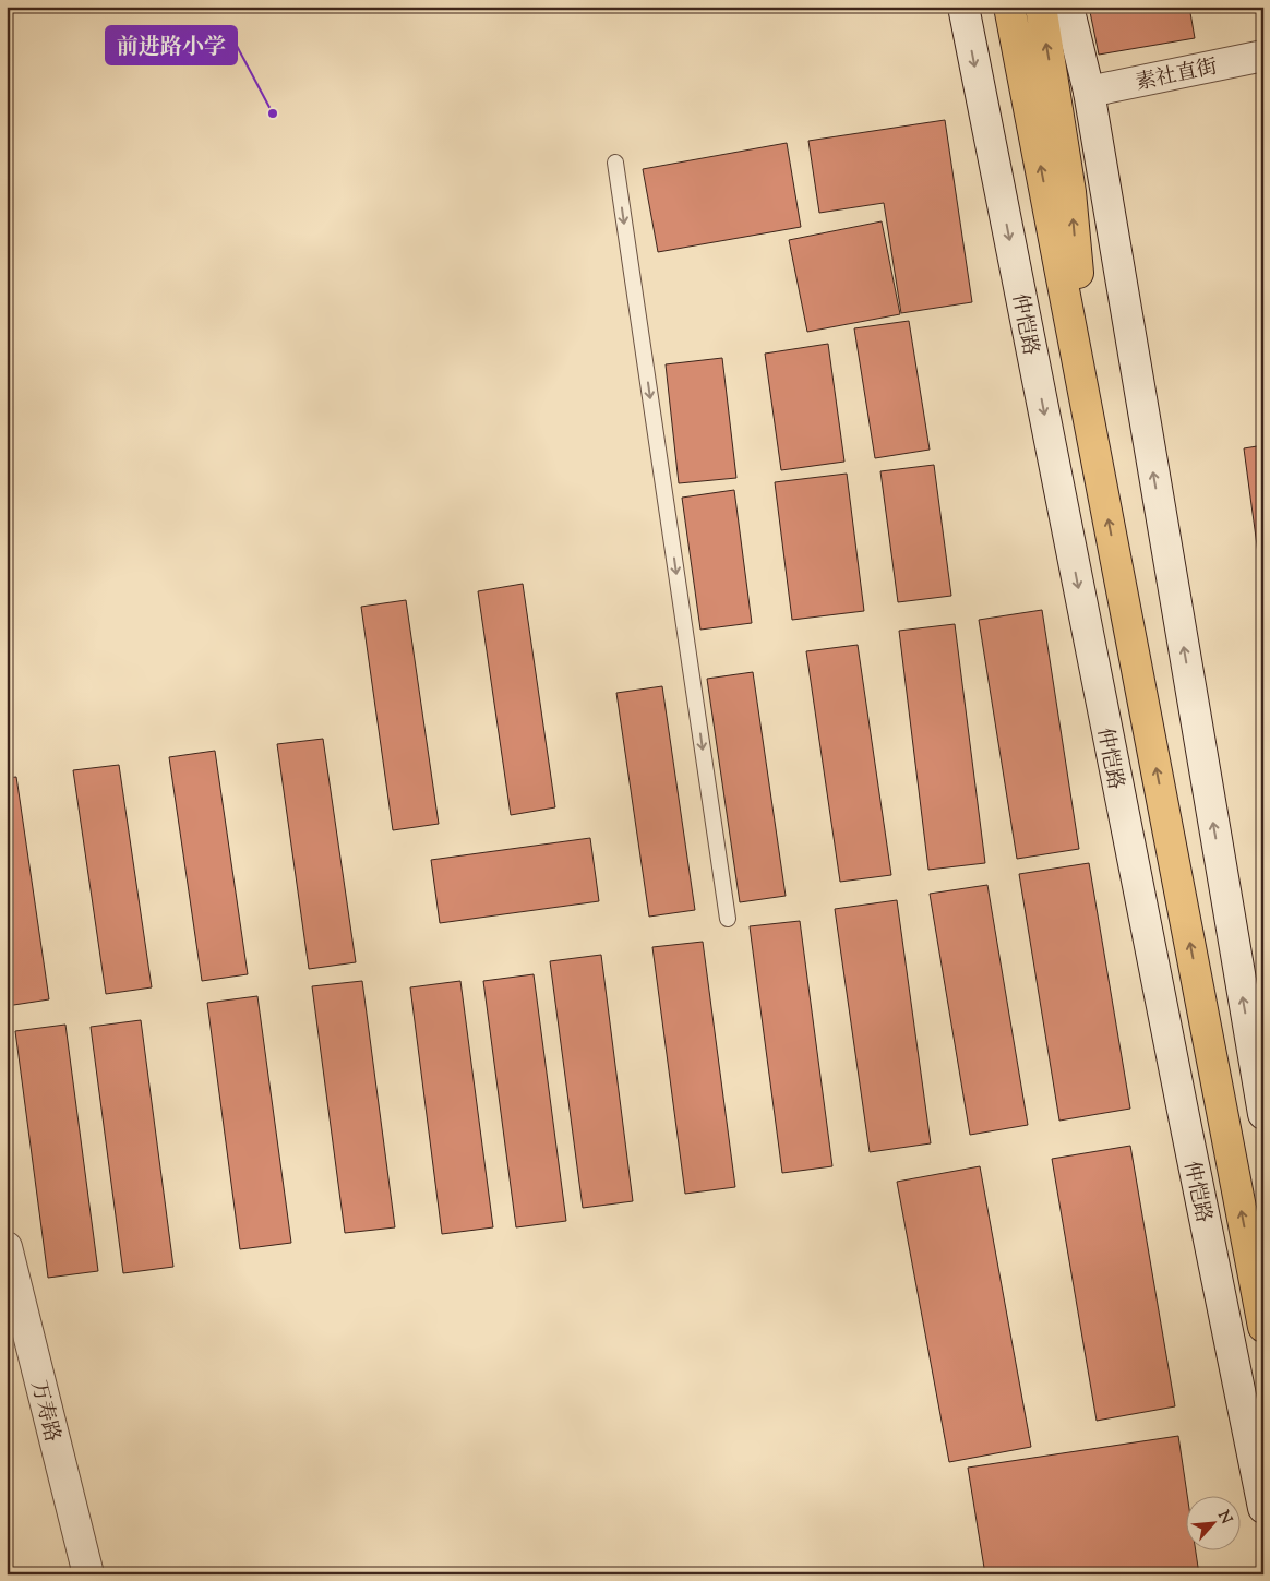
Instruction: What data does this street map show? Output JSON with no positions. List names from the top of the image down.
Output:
{
  "streets": {
    "main road": ["素社直街", "仲恺路", "万寿路"]
  },
  "places": ["前进路小学"],
  "north": "top right"
}
